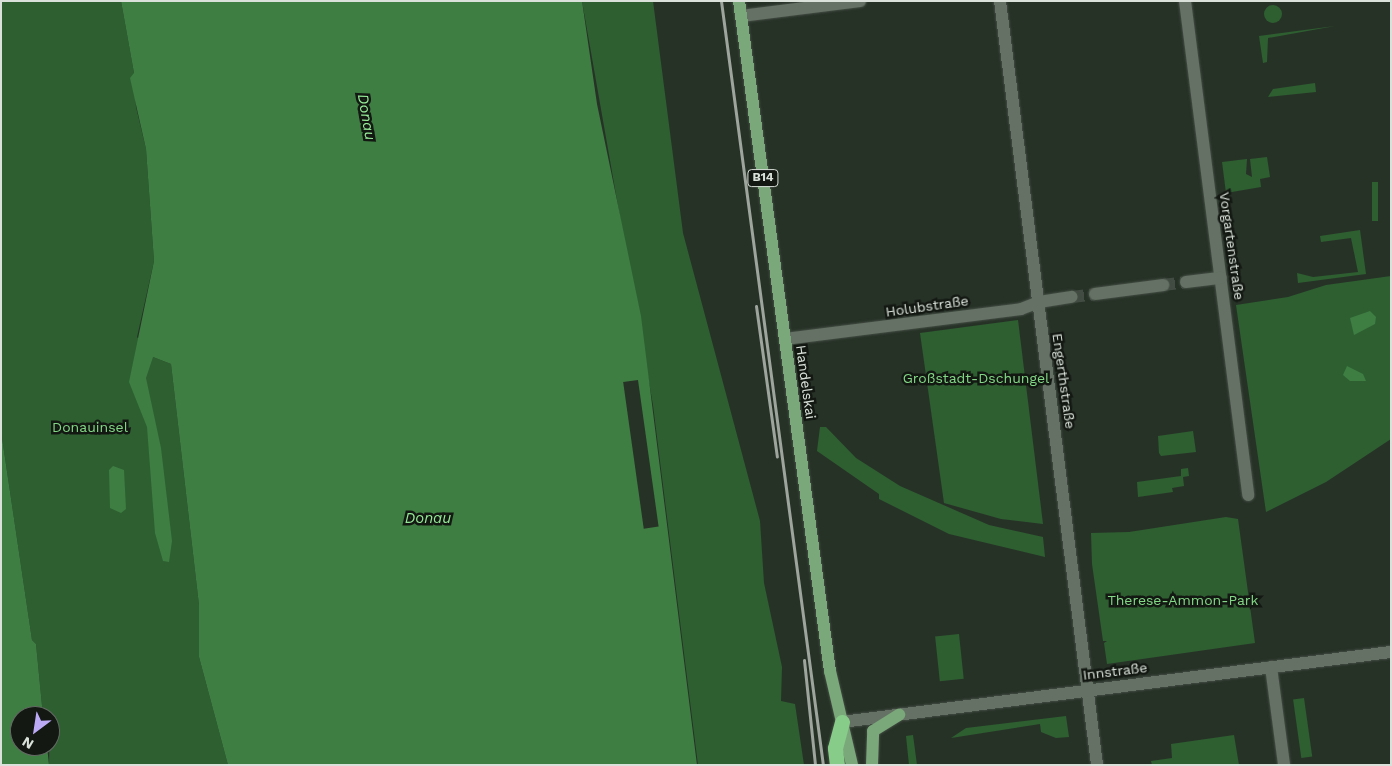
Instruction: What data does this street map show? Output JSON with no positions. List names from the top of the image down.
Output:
{
  "streets": {
    "main road": ["B14", "Handelskai"],
    "street": [
      "Vorgartenstraße",
      "Holubstraße",
      "Engerthstraße",
      "Innstraße"
    ]
  },
  "crossings": [
    ["Holubstraße", "Engerthstraße"],
    ["Holubstraße", "Handelskai"],
    ["Engerthstraße", "Innstraße"],
    ["Handelskai", "Innstraße"]
  ],
  "water": ["Donau"],
  "parks": ["Großstadt-Dschungel", "Donauinsel", "Therese-Ammon-Park"],
  "north": "bottom left"
}
